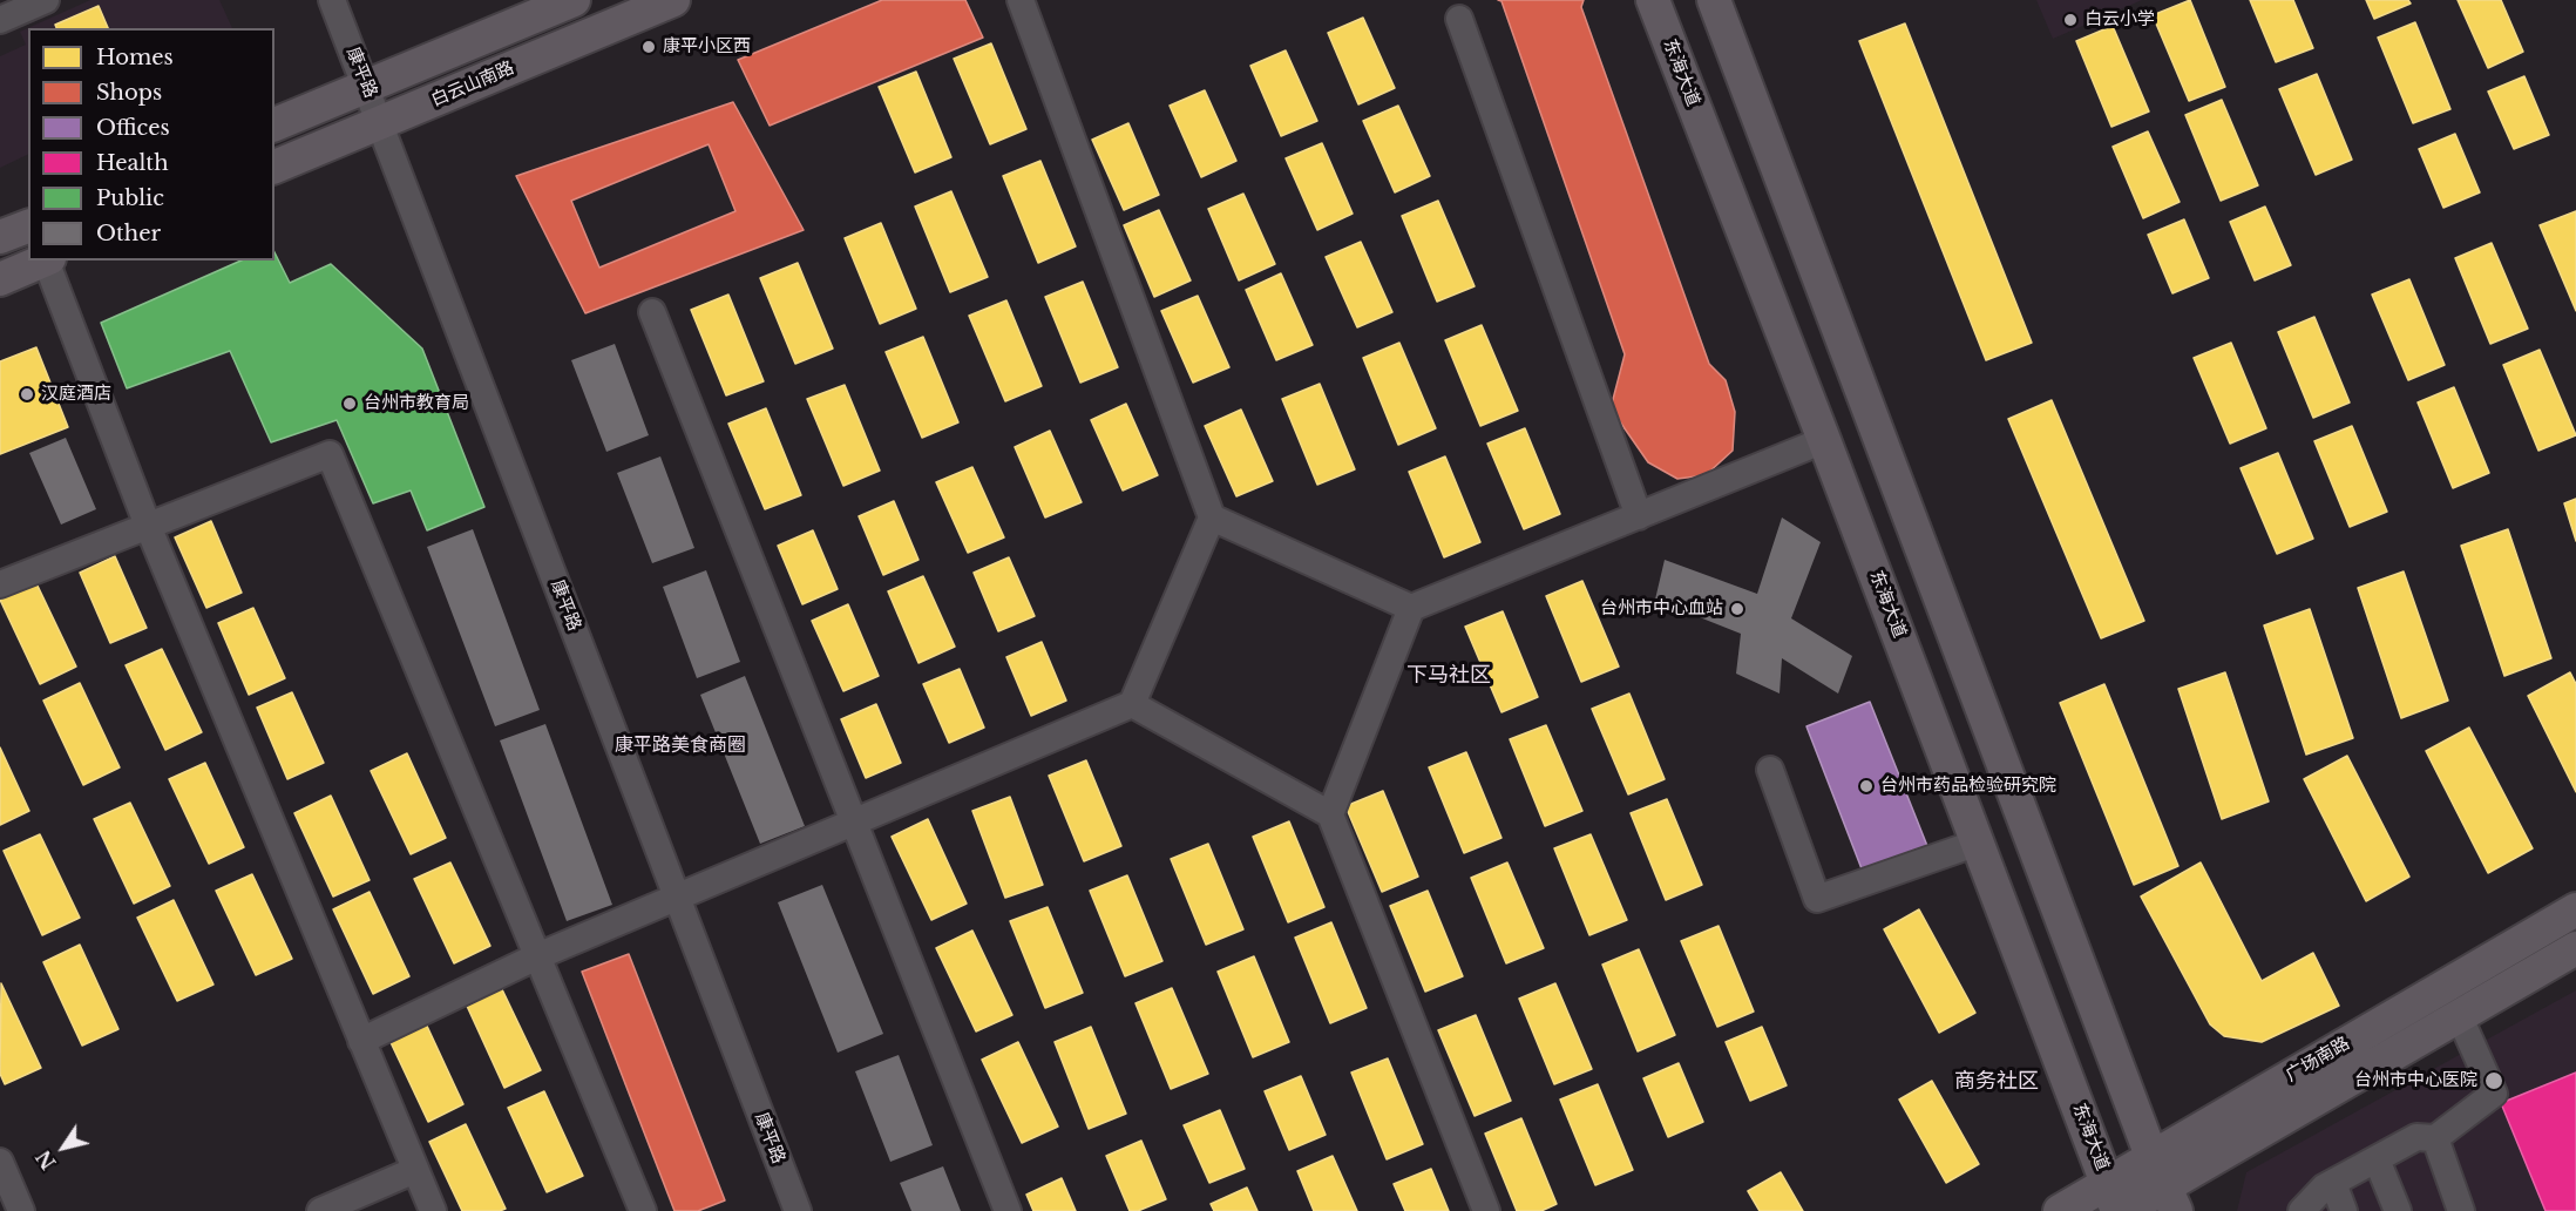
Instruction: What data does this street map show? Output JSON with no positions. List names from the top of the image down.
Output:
{
  "streets": {
    "main road": ["东海大道", "白云山南路", "广场南路"],
    "street": ["康平路"]
  },
  "crossings": [
    ["康平路", "白云山南路"],
    ["东海大道", "广场南路"]
  ],
  "districts": ["下马社区", "康平路美食商圈", "商务社区"],
  "places": [
    "白云小学",
    "康平小区西",
    "汉庭酒店",
    "台州市教育局",
    "台州市中心血站",
    "台州市药品检验研究院",
    "台州市中心医院"
  ],
  "legend": [
    "Homes",
    "Shops",
    "Offices",
    "Health",
    "Public",
    "Other"
  ],
  "north": "bottom left"
}
